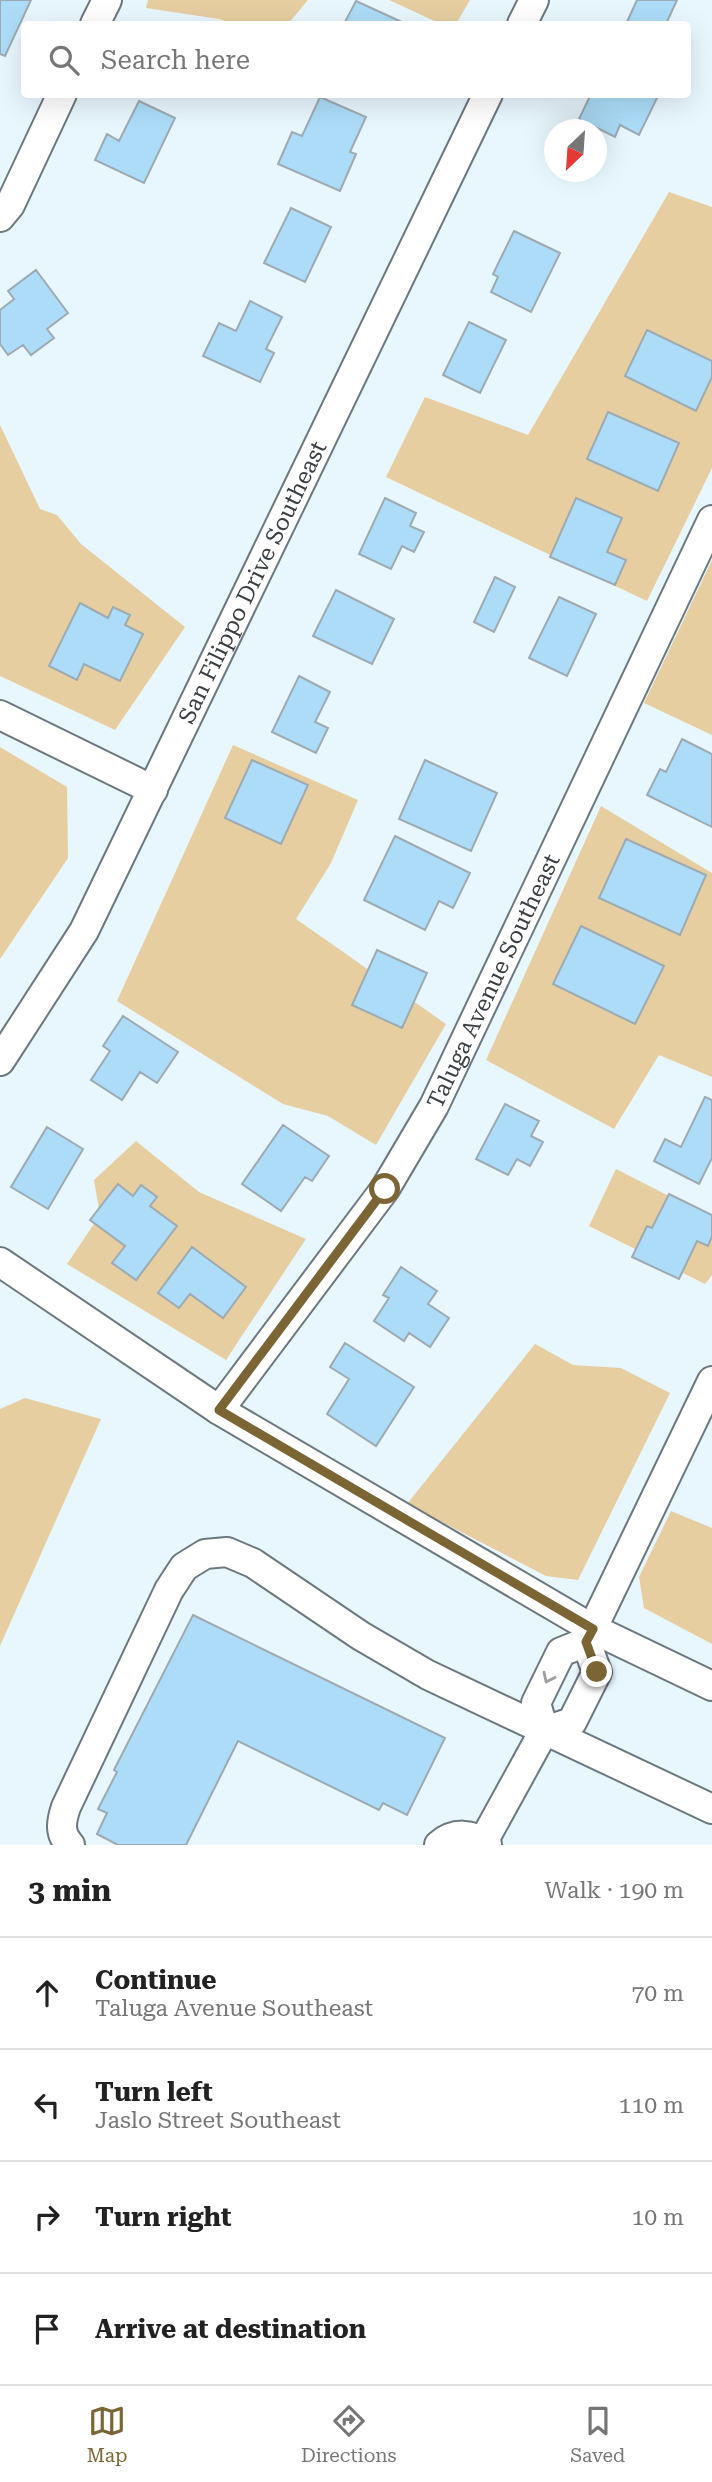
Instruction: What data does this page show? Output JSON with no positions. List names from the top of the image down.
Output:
{
  "streets": {
    "street": ["San Filippo Drive Southeast", "Taluga Avenue Southeast"]
  },
  "north": "bottom left",
  "page": {
    "search": "Search here",
    "heading": ["3 min", "Walk · 190 m"],
    "list": [
      ["Continue", "Taluga Avenue Southeast", "70 m"],
      ["Turn left", "Jaslo Street Southeast", "110 m"],
      ["Turn right", "10 m"],
      "Arrive at destination"
    ],
    "nav": ["Map", "Directions", "Saved"]
  }
}
